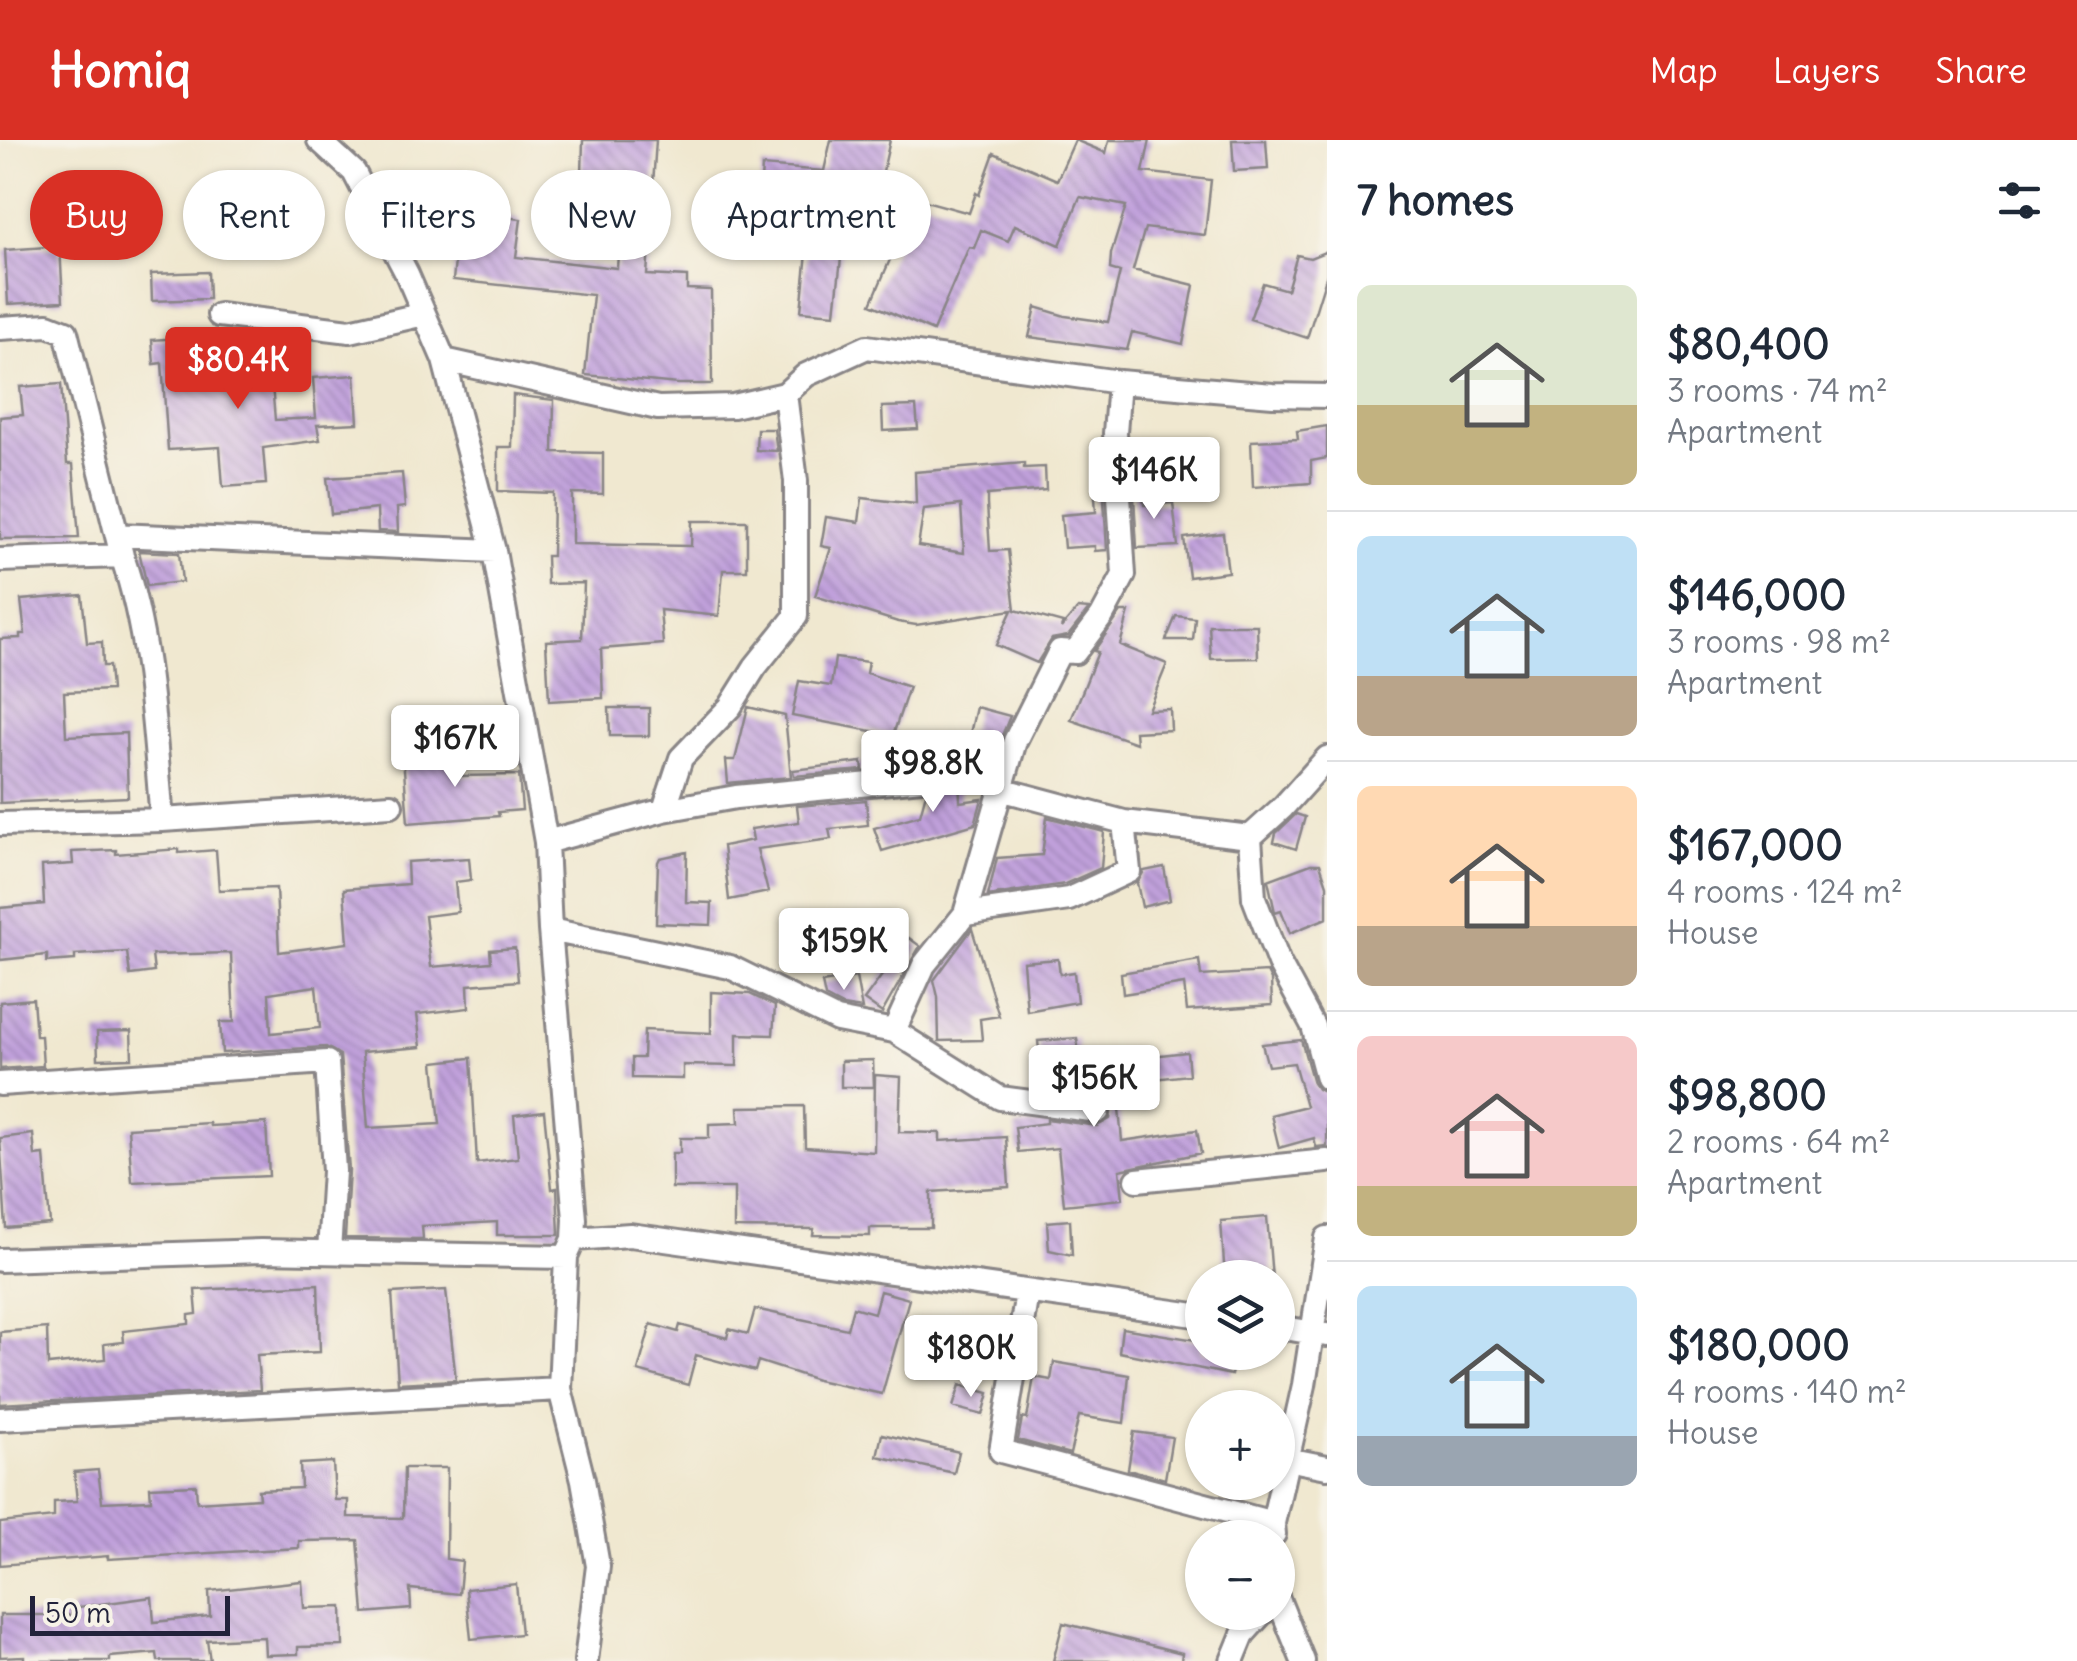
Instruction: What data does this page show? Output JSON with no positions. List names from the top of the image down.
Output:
{
  "scale_bar": "50 m",
  "page": {
    "header": "Homiq",
    "nav": ["Map", "Layers", "Share"],
    "heading": "7 homes",
    "chip": [
      "Buy",
      "Rent",
      "Filters",
      "New",
      "Apartment"
    ],
    "list": [
      {
        "name": "$80,400",
        "note": "3 rooms · 74 m² · Apartment"
      },
      {
        "name": "$146,000",
        "note": "3 rooms · 98 m² · Apartment"
      },
      {
        "name": "$167,000",
        "note": "4 rooms · 124 m² · House"
      },
      {
        "name": "$98,800",
        "note": "2 rooms · 64 m² · Apartment"
      },
      {
        "name": "$180,000",
        "note": "4 rooms · 140 m² · House"
      }
    ],
    "price": [
      "$80.4K",
      "$146K",
      "$167K",
      "$98.8K",
      "$159K",
      "$156K",
      "$180K"
    ],
    "map_buttons": ["+", "−"],
    "scale": "50 m"
  }
}
